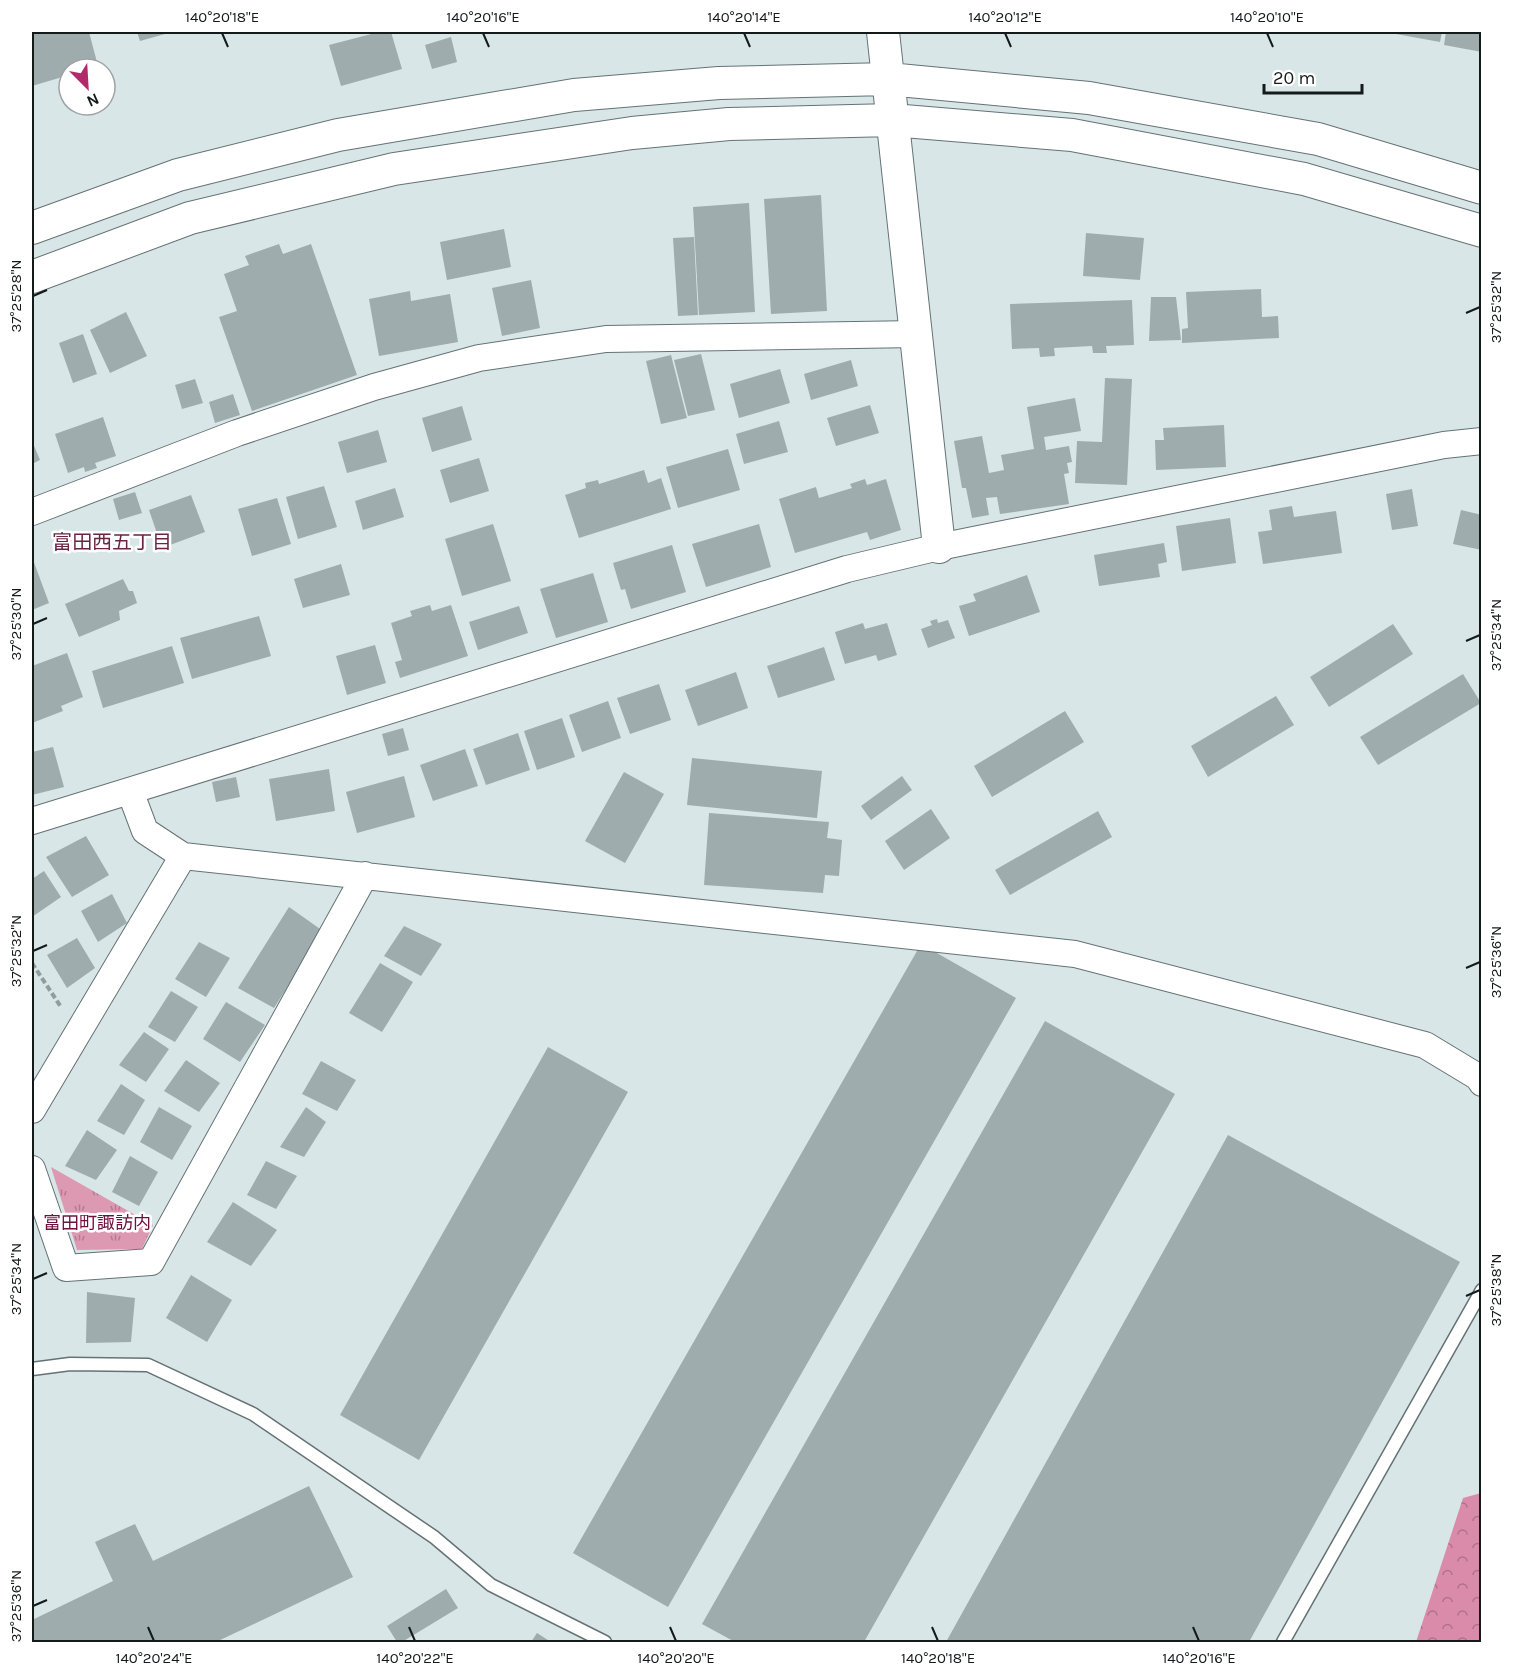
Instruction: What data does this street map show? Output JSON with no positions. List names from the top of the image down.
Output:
{
  "districts": ["富田西五丁目"],
  "parks": ["富田町諏訪内"],
  "scale_bar": "20 m",
  "north": "bottom right",
  "coordinates": [
    "140°20'18\"E",
    "140°20'16\"E",
    "140°20'14\"E",
    "140°20'12\"E",
    "140°20'10\"E",
    "37°25'28\"N",
    "37°25'32\"N",
    "37°25'30\"N",
    "37°25'34\"N",
    "37°25'36\"N",
    "37°25'38\"N",
    "140°20'24\"E",
    "140°20'22\"E",
    "140°20'20\"E"
  ]
}
